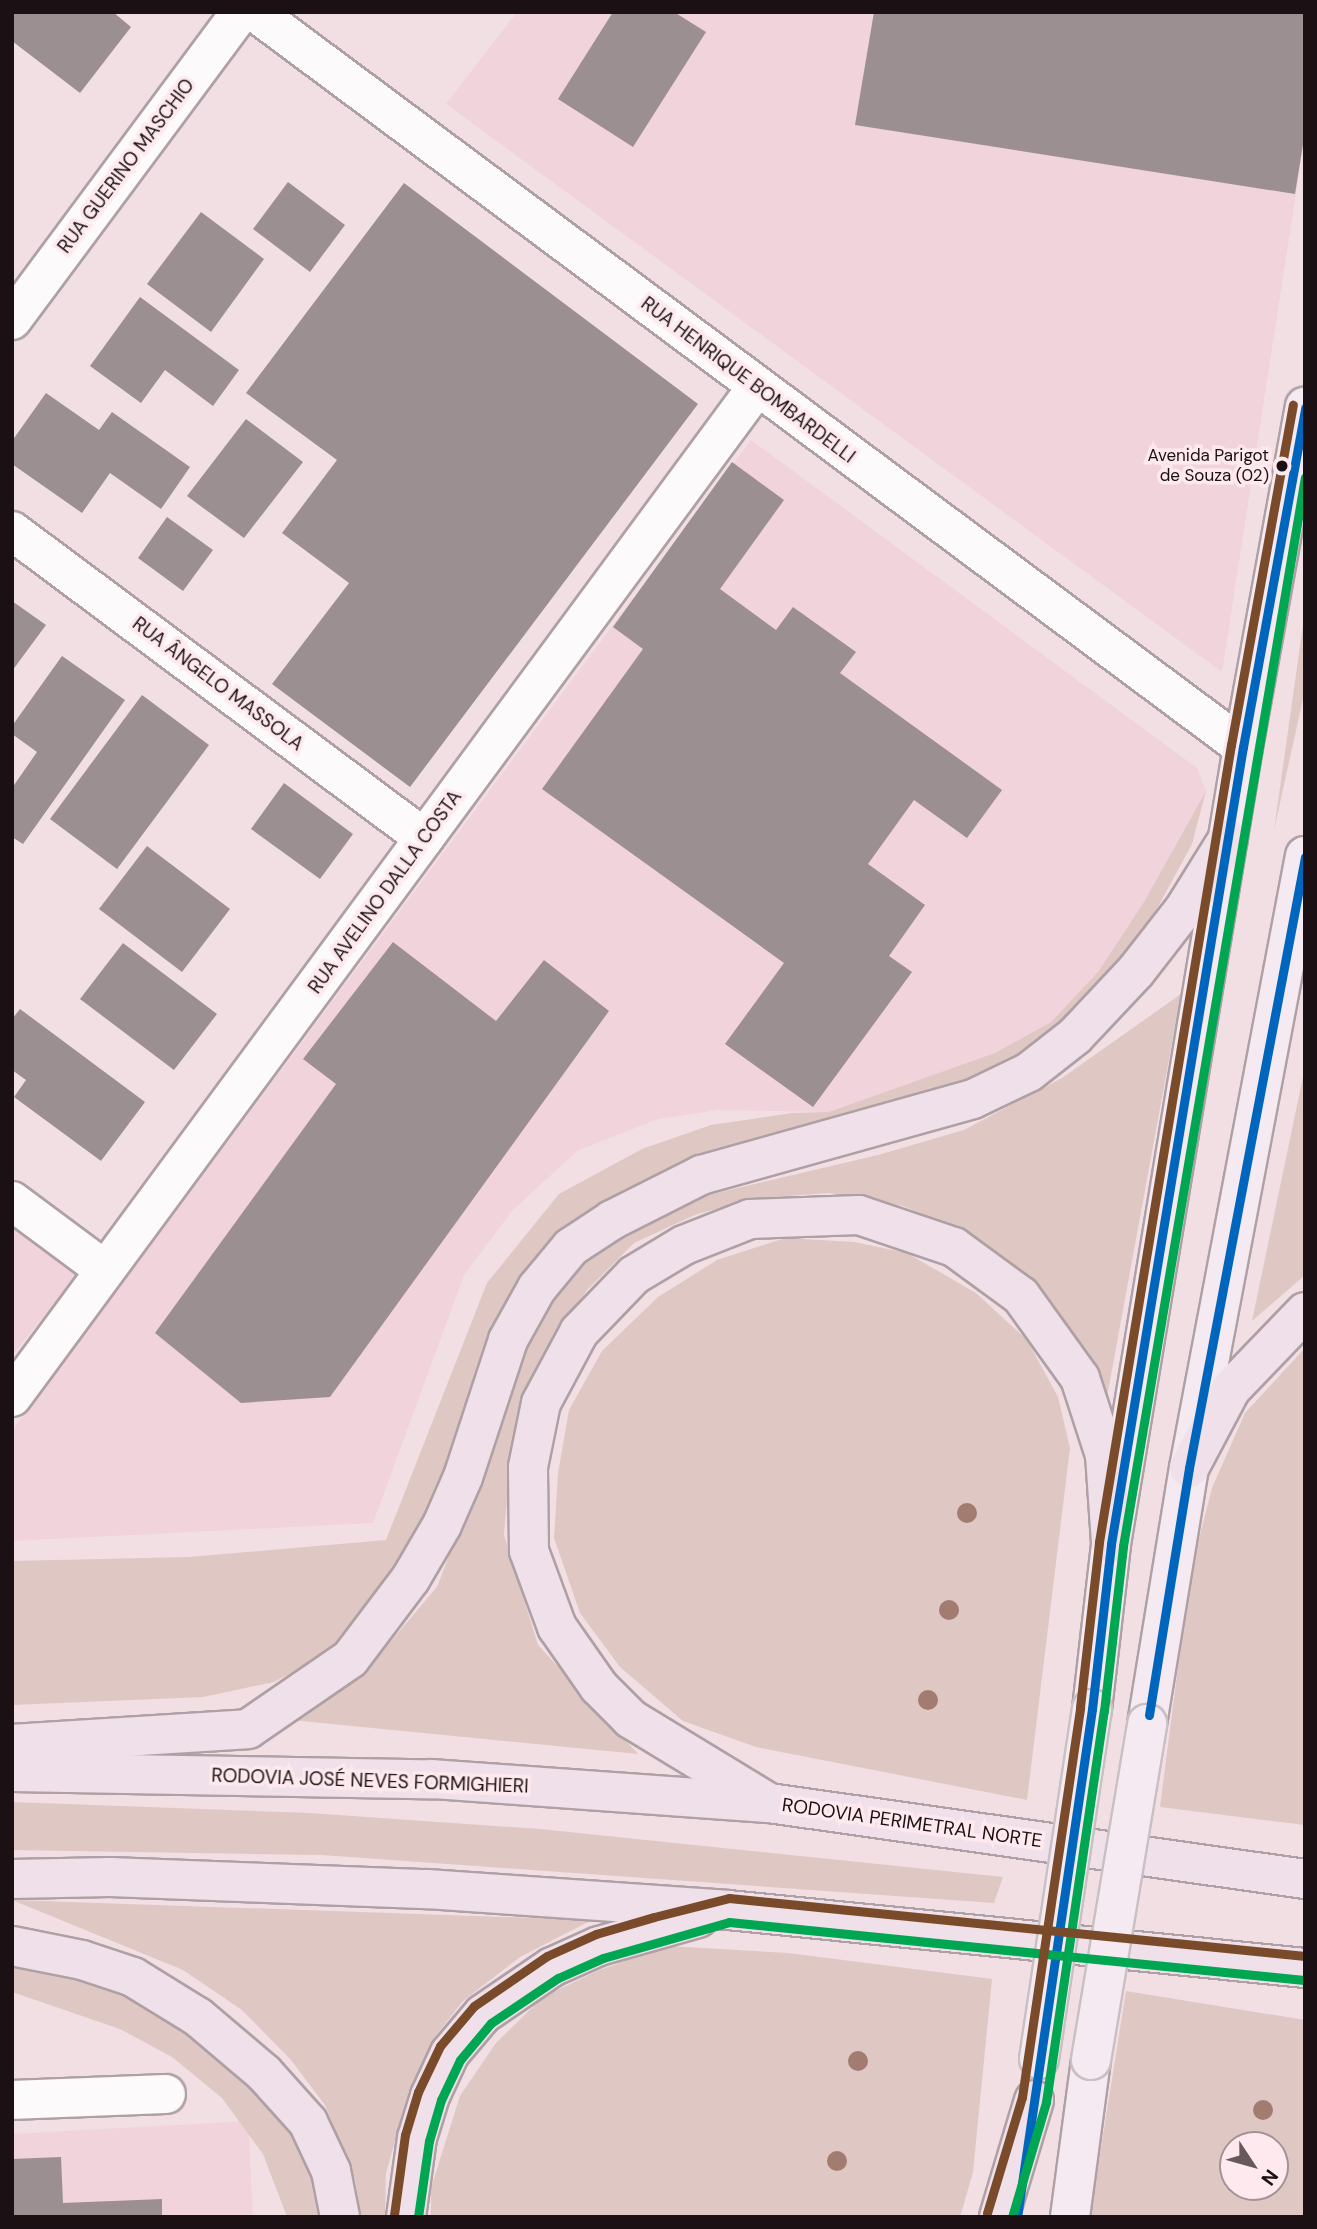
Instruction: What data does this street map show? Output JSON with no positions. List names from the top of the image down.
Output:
{
  "streets": {
    "highway": ["RODOVIA JOSÉ NEVES FORMIGHIERI", "RODOVIA PERIMETRAL NORTE"],
    "street": [
      "RUA GUERINO MASCHIO",
      "RUA HENRIQUE BOMBARDELLI",
      "RUA ÂNGELO MASSOLA",
      "RUA AVELINO DALLA COSTA"
    ]
  },
  "crossings": [
    ["RUA HENRIQUE BOMBARDELLI", "RUA AVELINO DALLA COSTA"],
    ["RUA ÂNGELO MASSOLA", "RUA AVELINO DALLA COSTA"],
    ["RODOVIA JOSÉ NEVES FORMIGHIERI", "RODOVIA PERIMETRAL NORTE"]
  ],
  "places": ["Avenida Parigot de Souza (02)"],
  "north": "bottom right"
}
